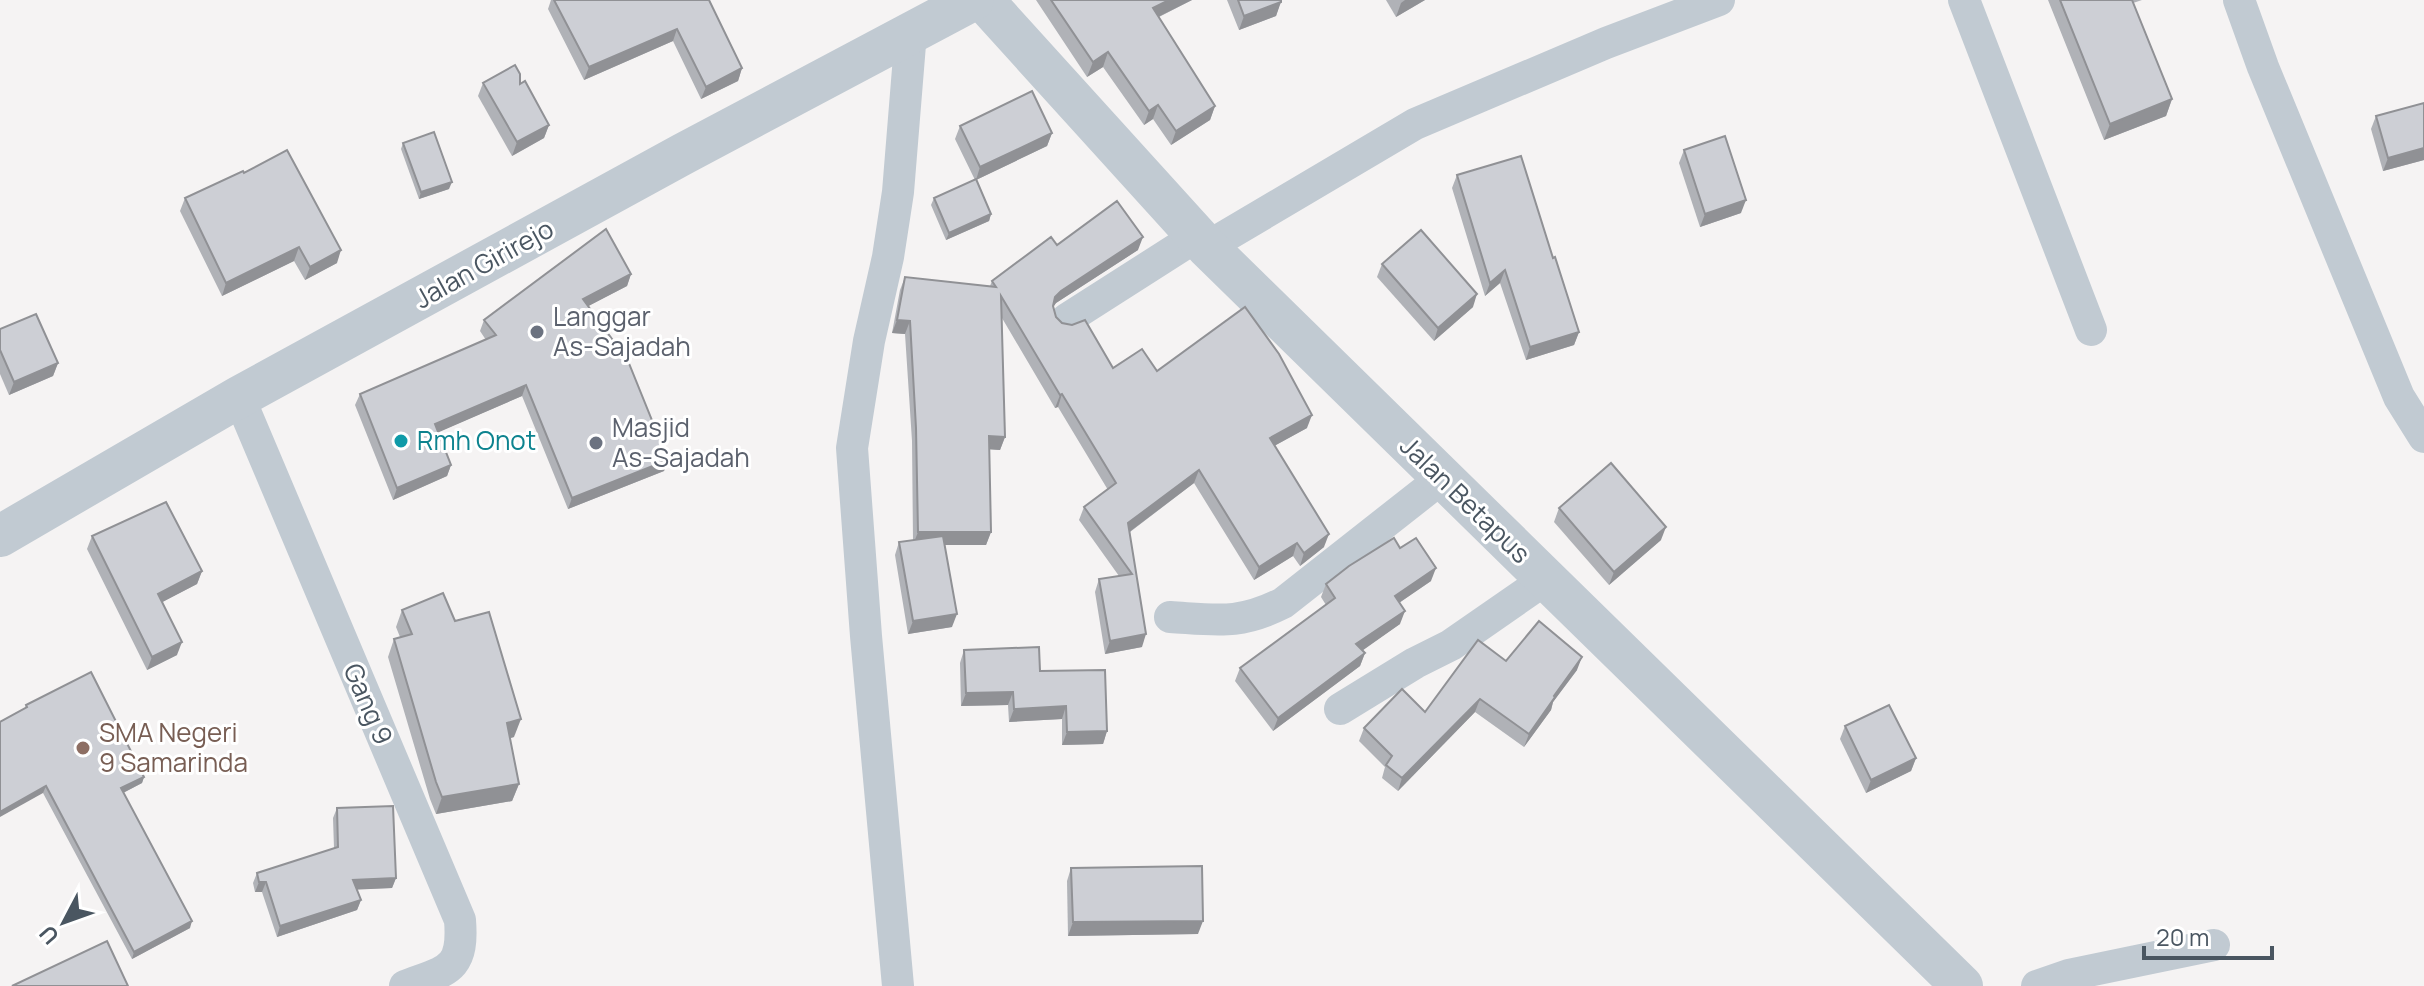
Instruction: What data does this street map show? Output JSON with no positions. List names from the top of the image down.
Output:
{
  "streets": {
    "street": ["Jalan Girirejo", "Jalan Betapus", "Gang 9"]
  },
  "crossings": [
    ["Jalan Girirejo", "Jalan Betapus"],
    ["Jalan Girirejo", "Gang 9"]
  ],
  "places": [
    "Langgar As-Sajadah",
    "Rmh Onot",
    "Masjid As-Sajadah",
    "SMA Negeri 9 Samarinda"
  ],
  "scale_bar": "20 m",
  "north": "bottom left"
}
